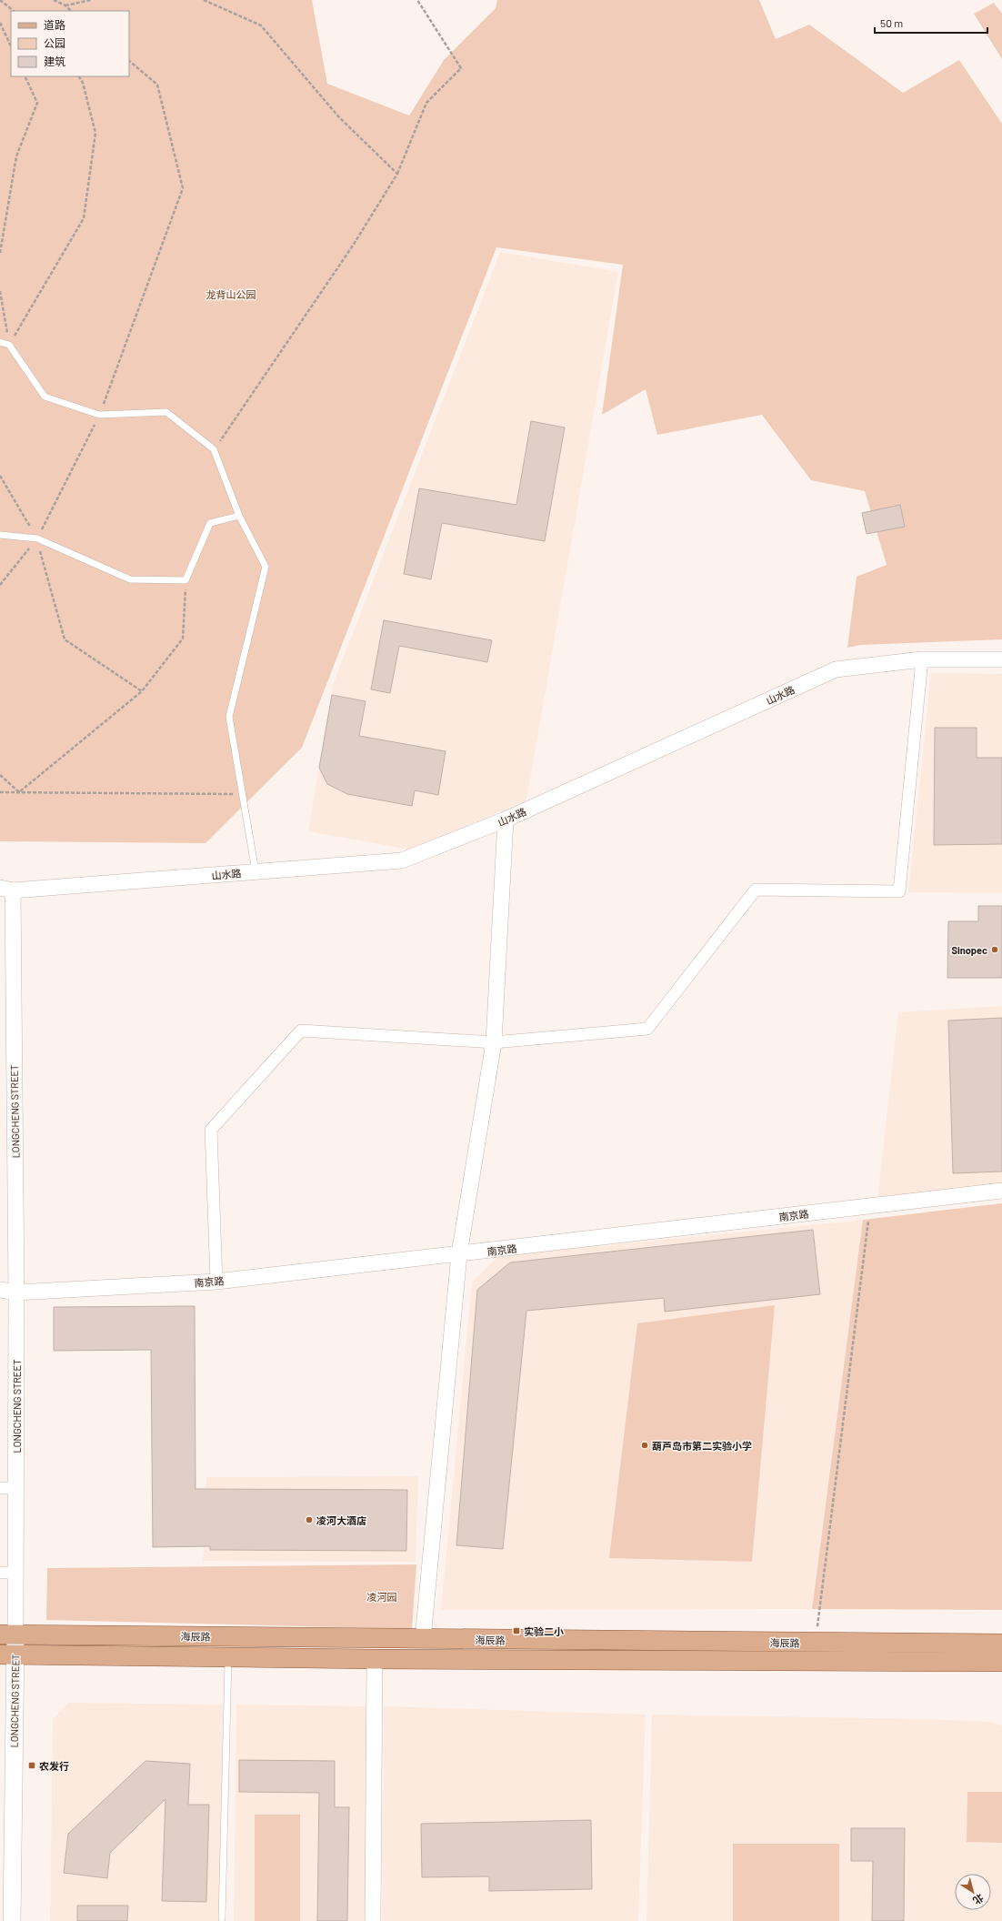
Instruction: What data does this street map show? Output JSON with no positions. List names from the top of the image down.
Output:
{
  "streets": {
    "main road": ["LONGCHENG STREET", "海辰路"],
    "street": ["山水路", "南京路"]
  },
  "crossings": [
    ["山水路", "LONGCHENG STREET"],
    ["LONGCHENG STREET", "南京路"],
    ["LONGCHENG STREET", "海辰路"]
  ],
  "parks": ["龙背山公园", "凌河园"],
  "places": {
    "other": ["Sinopec", "葫芦岛市第二实验小学", "凌河大酒店"],
    "transit": ["实验二小", "农发行"]
  },
  "legend": ["道路", "公园", "建筑"],
  "scale_bar": "50 m",
  "north": "bottom right"
}
